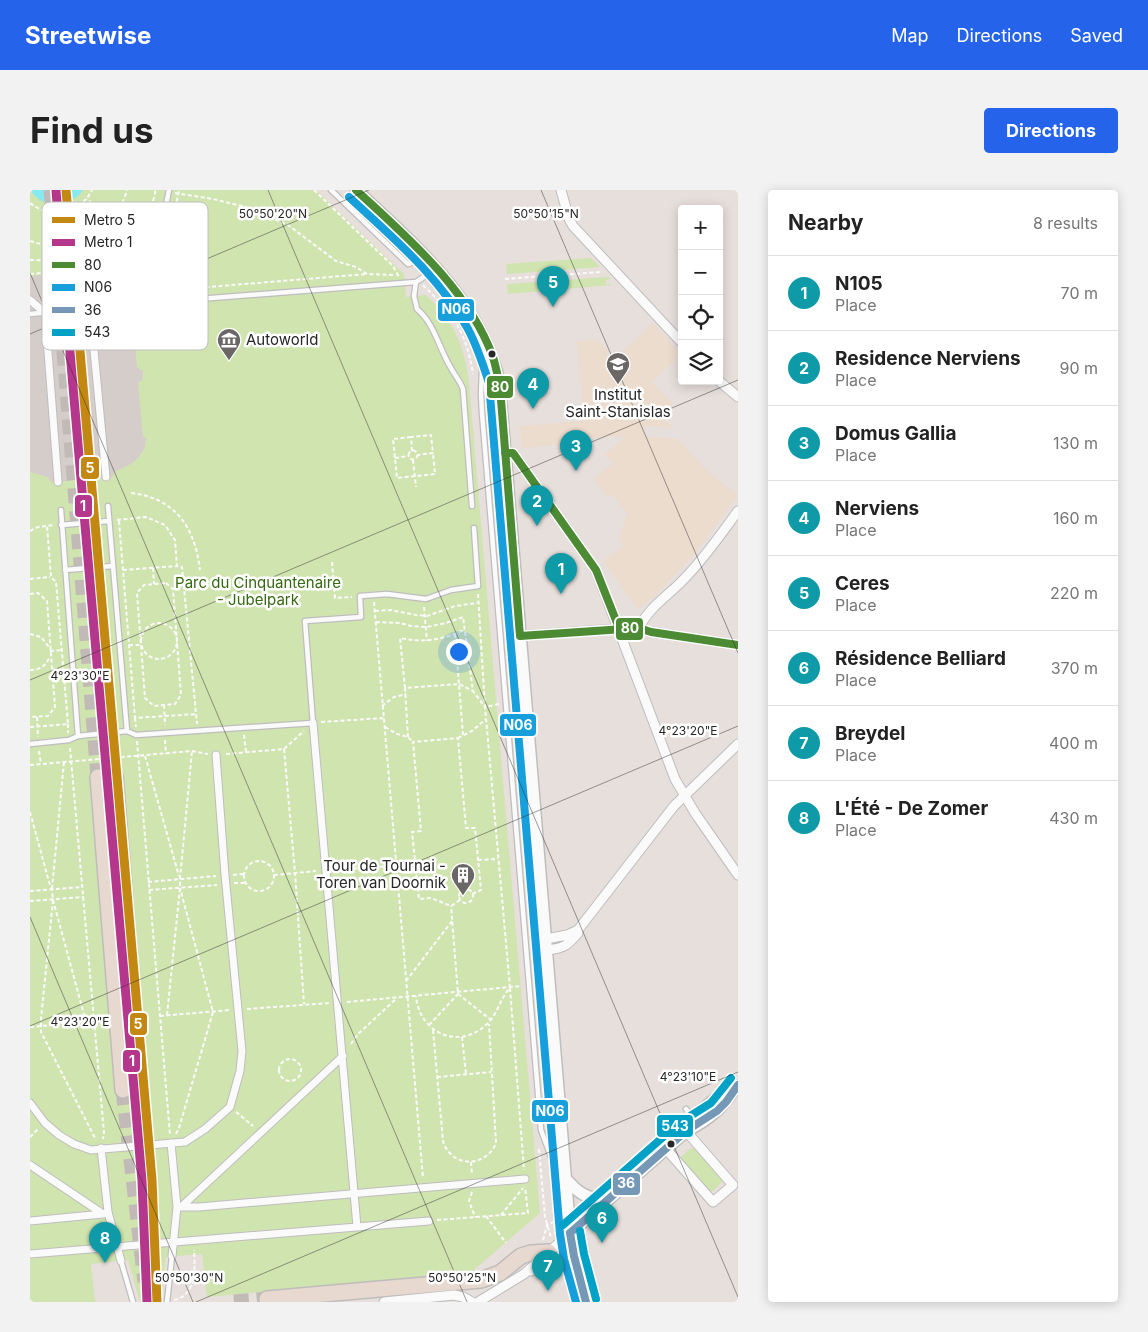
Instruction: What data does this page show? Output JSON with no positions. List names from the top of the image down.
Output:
{
  "parks": ["Parc du Cinquantenaire - Jubelpark"],
  "places": {
    "museum": ["Autoworld"],
    "school or university": ["Institut Saint-Stanislas"],
    "building": ["Tour de Tournai - Toren van Doornik"]
  },
  "lines": [
    "metro line 5",
    "transit line 80",
    "metro line 1",
    "transit line N06",
    "transit line 543",
    "transit line 36"
  ],
  "legend": [
    "Metro 5",
    "Metro 1",
    "80",
    "N06",
    "36",
    "543"
  ],
  "page": {
    "header": "Streetwise",
    "nav": ["Map", "Directions", "Saved"],
    "buttons": "Directions",
    "title": "Find us",
    "heading": ["Nearby", "8 results"],
    "map_buttons": ["+", "−"],
    "list": [
      {
        "mark": "1",
        "name": "N105",
        "note": "Place",
        "value": "70 m"
      },
      {
        "mark": "2",
        "name": "Residence Nerviens",
        "note": "Place",
        "value": "90 m"
      },
      {
        "mark": "3",
        "name": "Domus Gallia",
        "note": "Place",
        "value": "130 m"
      },
      {
        "mark": "4",
        "name": "Nerviens",
        "note": "Place",
        "value": "160 m"
      },
      {
        "mark": "5",
        "name": "Ceres",
        "note": "Place",
        "value": "220 m"
      },
      {
        "mark": "6",
        "name": "Résidence Belliard",
        "note": "Place",
        "value": "370 m"
      },
      {
        "mark": "7",
        "name": "Breydel",
        "note": "Place",
        "value": "400 m"
      },
      {
        "mark": "8",
        "name": "L'Été - De Zomer",
        "note": "Place",
        "value": "430 m"
      }
    ],
    "pins": [
      "5",
      "4",
      "3",
      "2",
      "1",
      "6",
      "8",
      "7"
    ]
  },
  "coordinates": [
    "50°50'20\"N",
    "50°50'15\"N",
    "4°23'30\"E",
    "4°23'20\"E",
    "4°23'10\"E",
    "50°50'30\"N",
    "50°50'25\"N"
  ]
}
